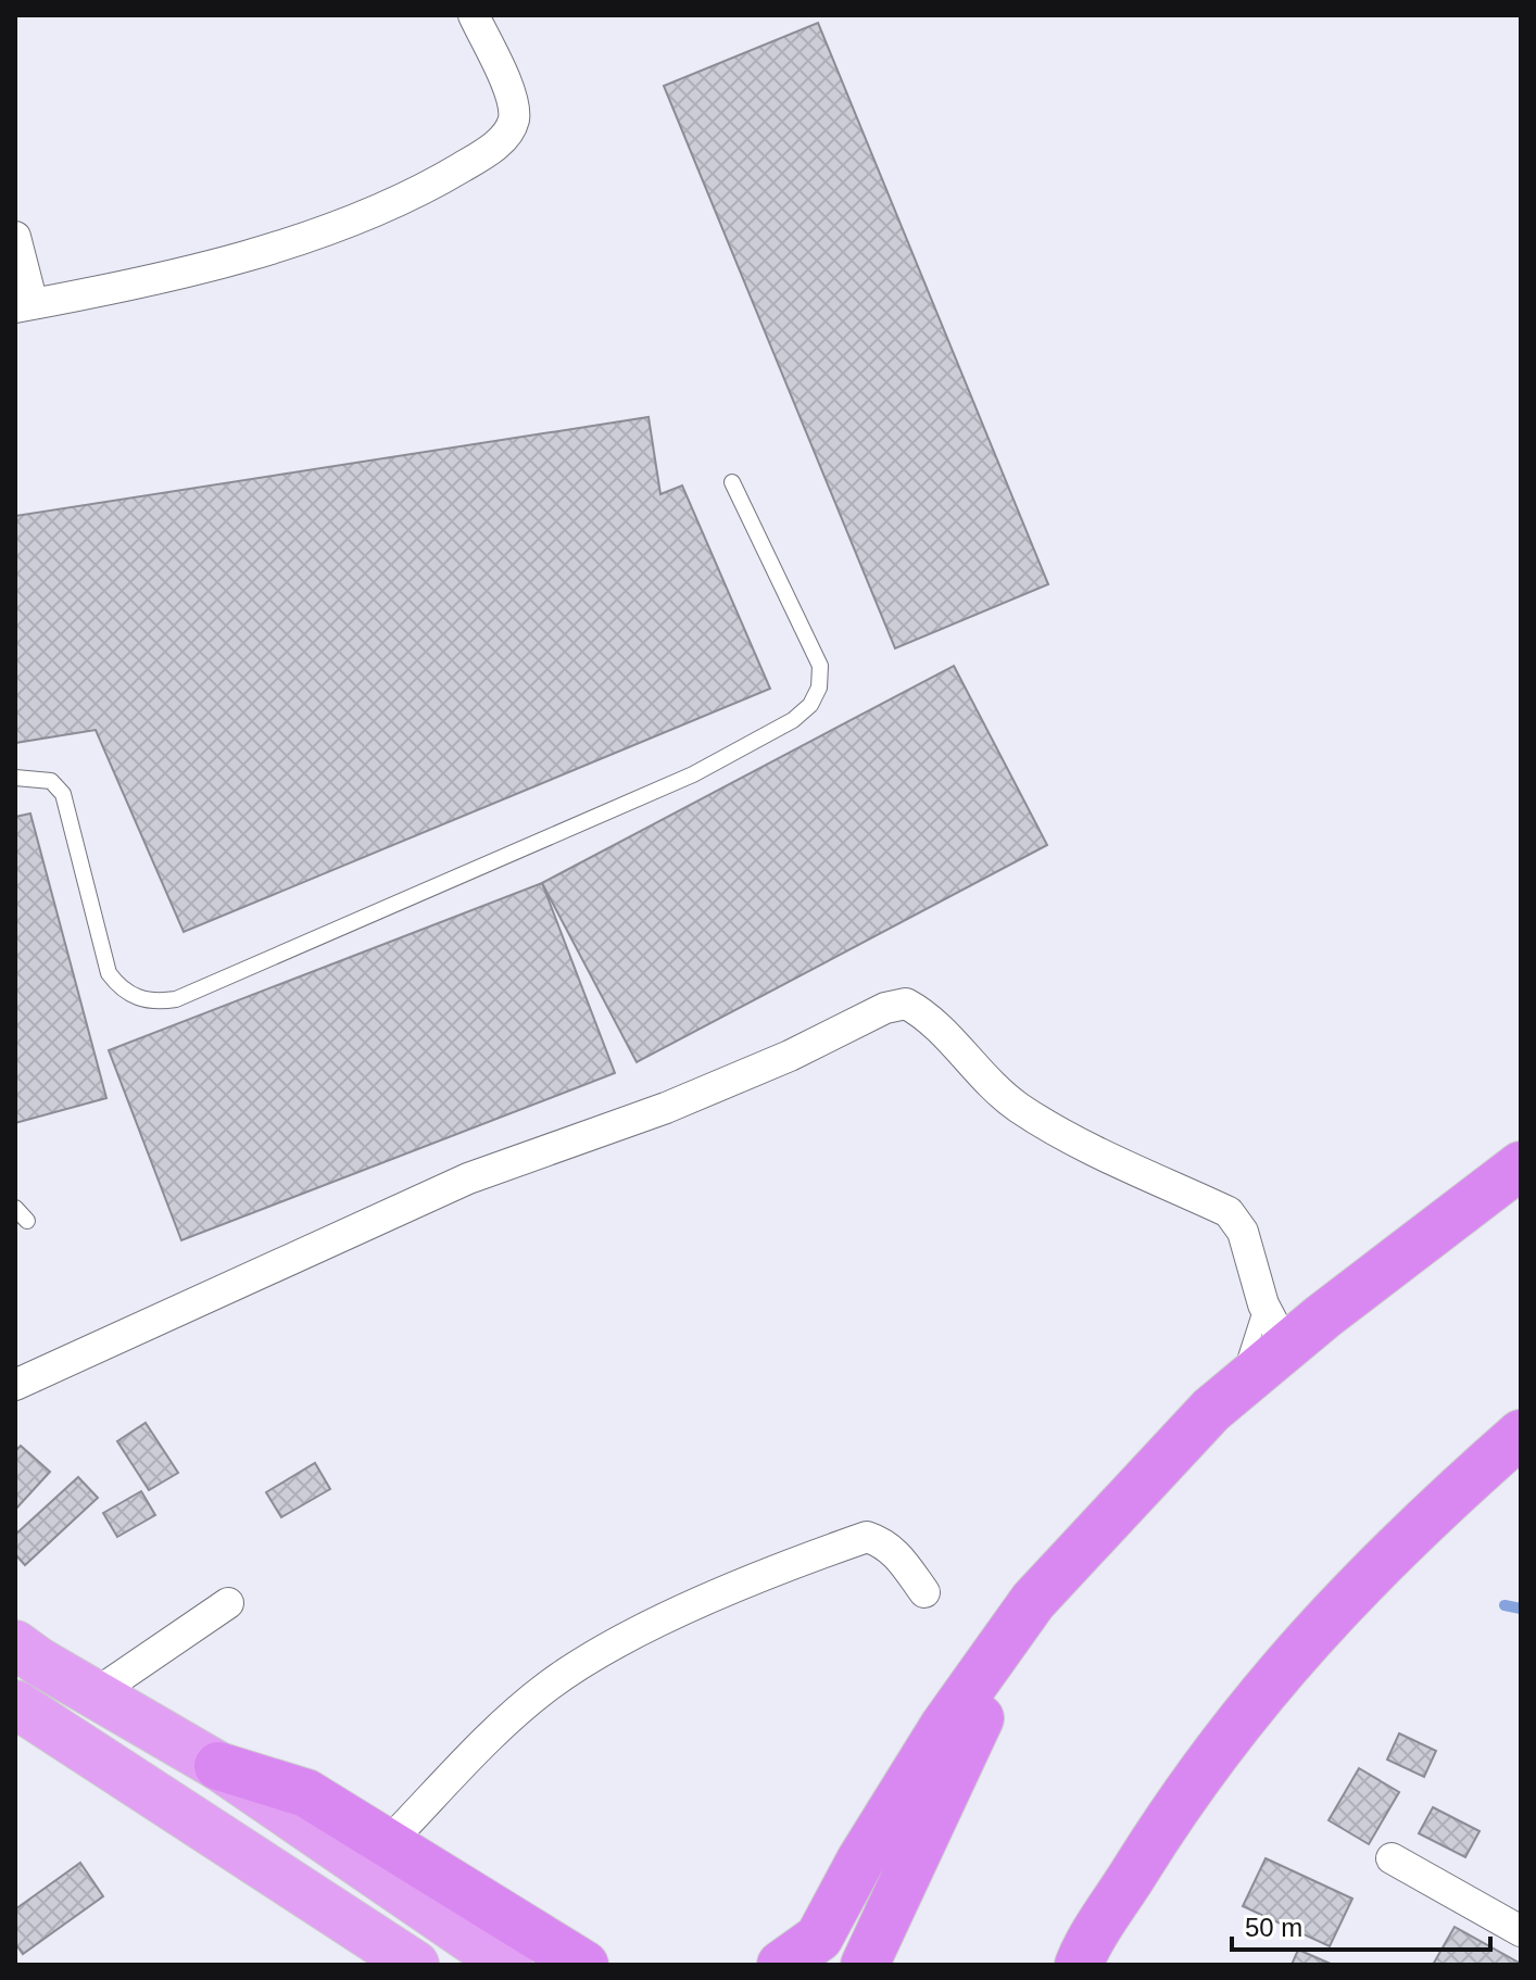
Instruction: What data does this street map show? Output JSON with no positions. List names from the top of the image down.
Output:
{
  "scale_bar": "50 m"
}
